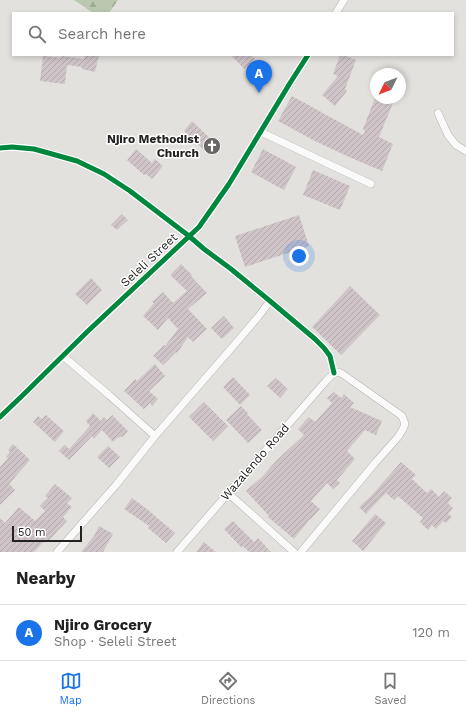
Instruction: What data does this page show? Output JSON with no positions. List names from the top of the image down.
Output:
{
  "streets": {
    "street": ["Seleli Street", "Wazalendo Road"]
  },
  "places": {
    "church": ["Njiro Methodist Church"]
  },
  "scale_bar": "50 m",
  "north": "bottom left",
  "page": {
    "search": "Search here",
    "pins": "A",
    "scale": "50 m",
    "heading": "Nearby",
    "list": [
      {
        "mark": "A",
        "name": "Njiro Grocery",
        "note": "Shop · Seleli Street",
        "value": "120 m"
      }
    ],
    "nav": ["Map", "Directions", "Saved"]
  }
}
